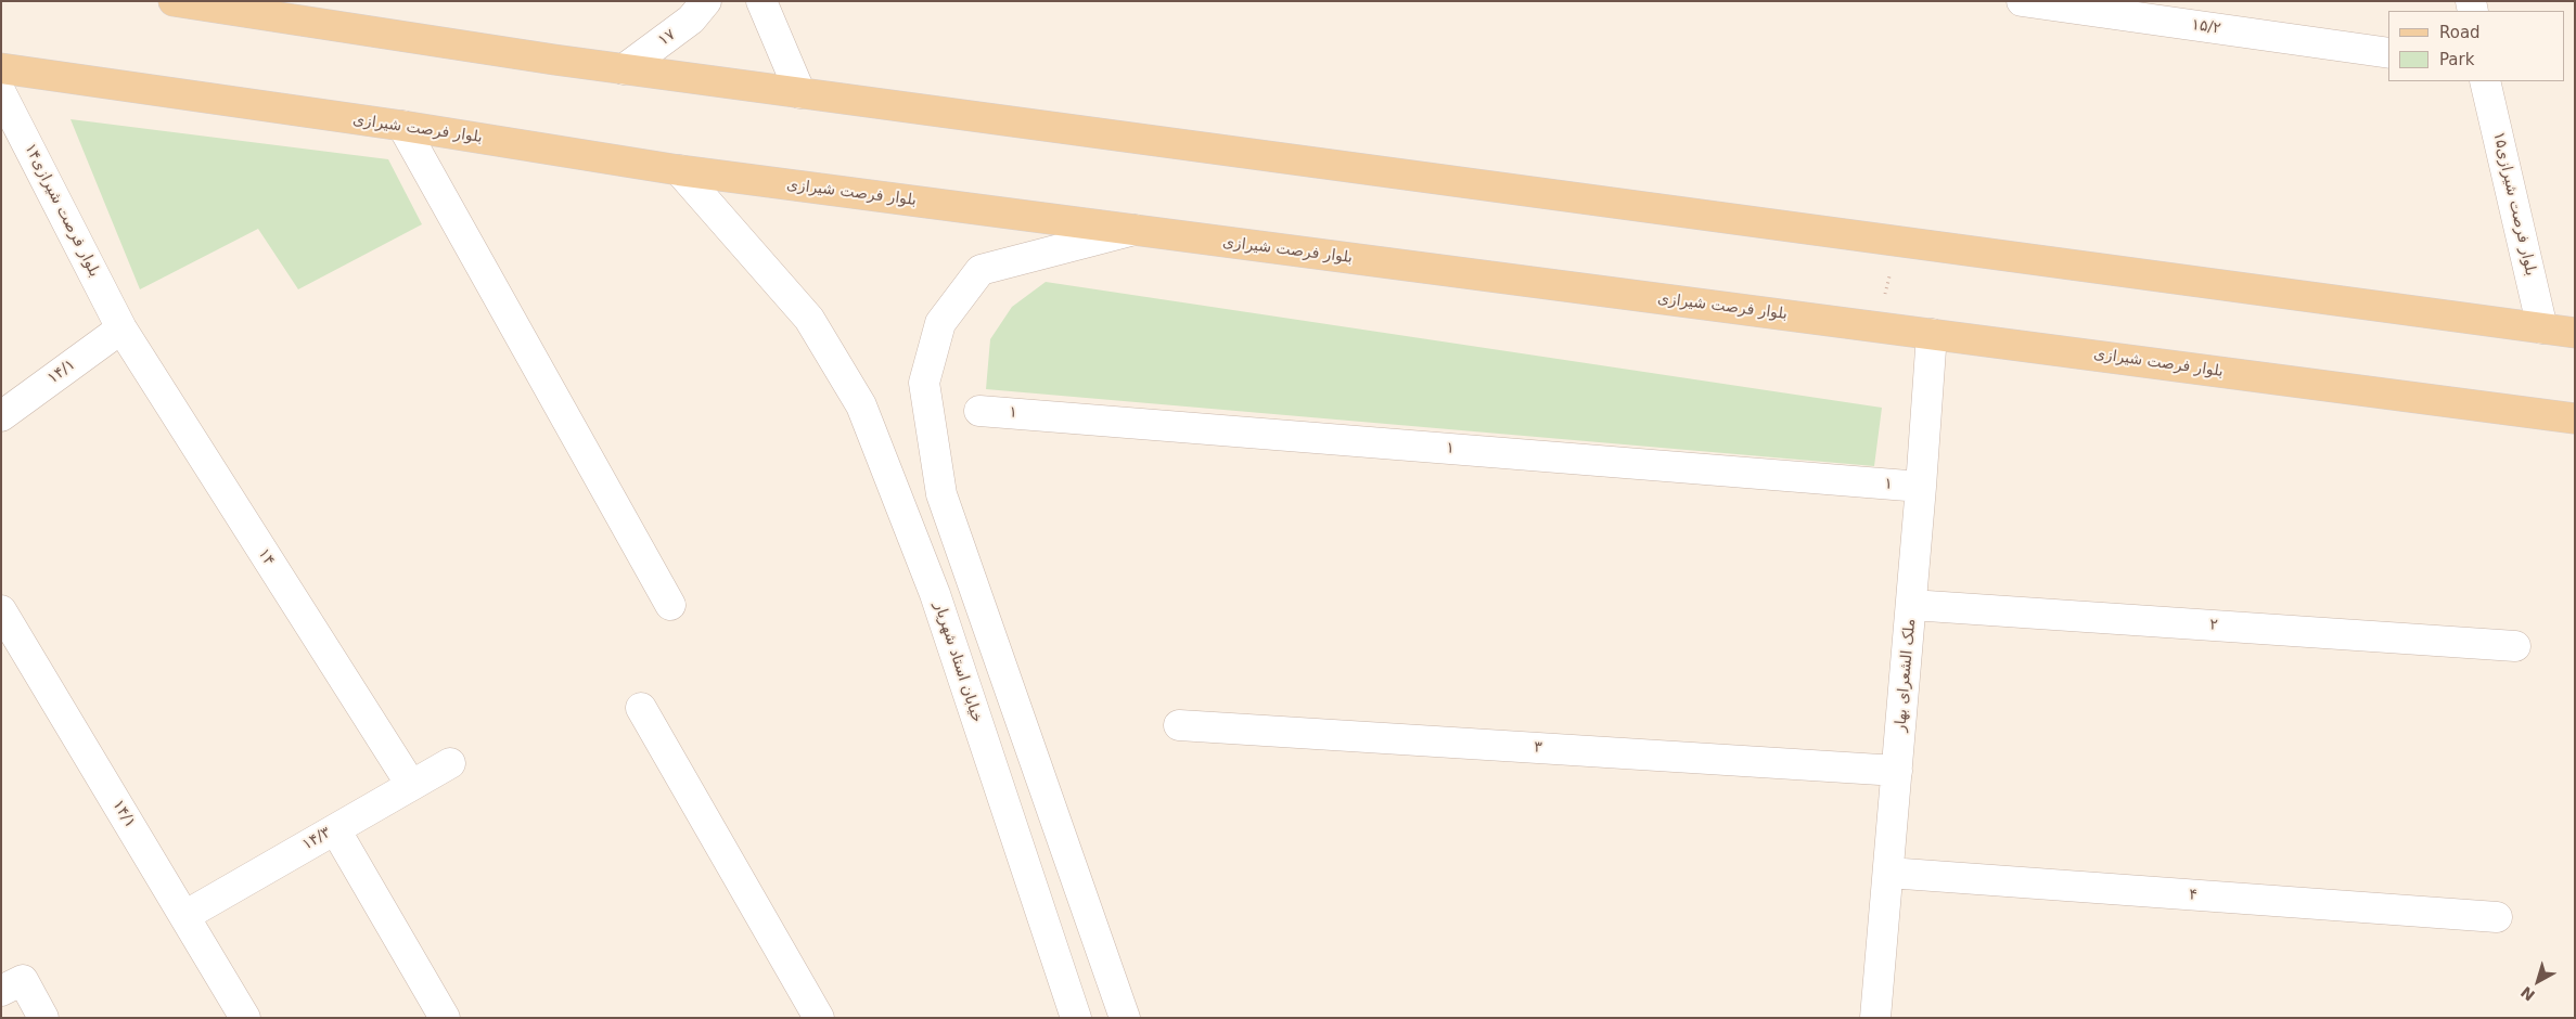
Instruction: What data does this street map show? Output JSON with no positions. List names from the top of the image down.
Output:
{
  "streets": {
    "main road": ["بلوار فرصت شیرازی"],
    "street": [
      "۱۵/۲",
      "۱۷",
      "بلوار فرصت شیرازی۱۵",
      "بلوار فرصت شیرازی۱۴",
      "۱۴/۱",
      "۱",
      "۱۴",
      "۲",
      "خیابان استاد شهریار",
      "ملک الشعرای بهار",
      "۳",
      "۱۴/۳",
      "۴"
    ]
  },
  "crossings": [
    ["بلوار فرصت شیرازی", "خیابان استاد شهریار"],
    ["بلوار فرصت شیرازی", "ملک الشعرای بهار"],
    ["بلوار فرصت شیرازی۱۴", "۱۴/۱"],
    ["بلوار فرصت شیرازی۱۴", "۱۴"],
    ["۱۴/۱", "۱۴"],
    ["۱۴/۱", "۱۴/۳"],
    ["۱", "ملک الشعرای بهار"],
    ["۱۴", "۱۴/۳"],
    ["۲", "ملک الشعرای بهار"],
    ["ملک الشعرای بهار", "۳"],
    ["ملک الشعرای بهار", "۴"]
  ],
  "legend": ["Road", "Park"],
  "north": "bottom left"
}
